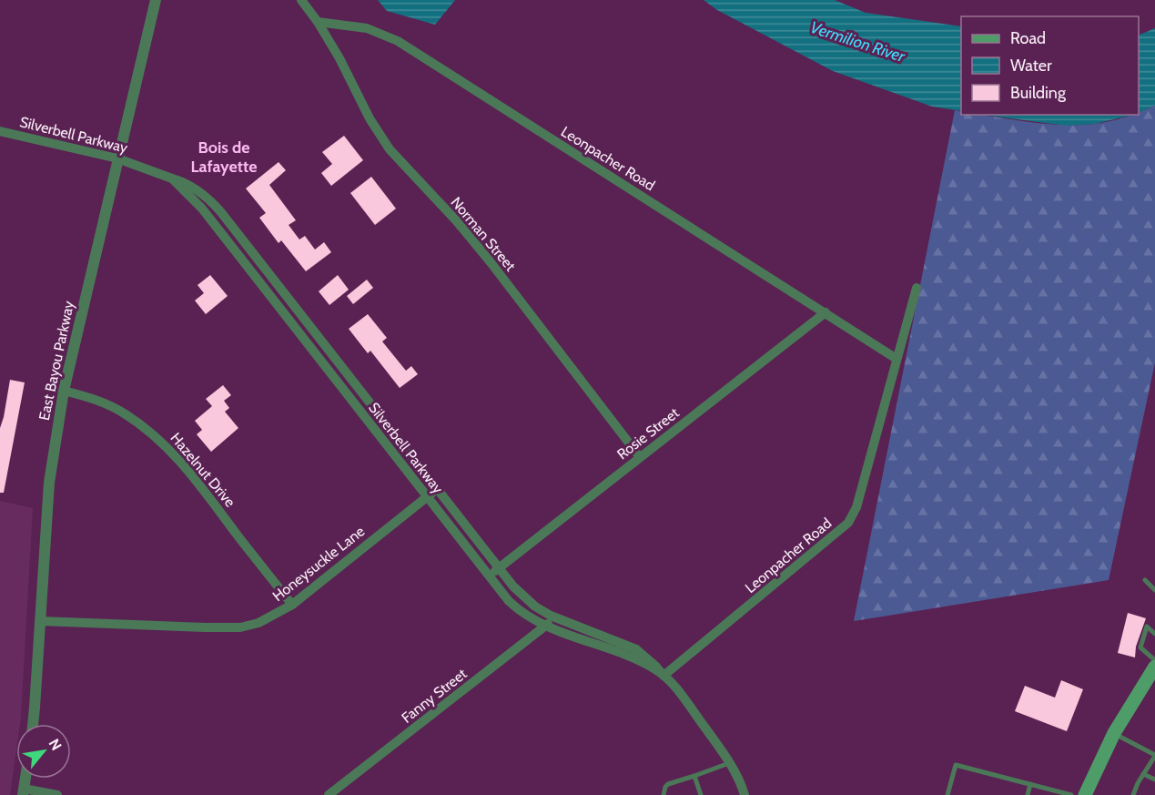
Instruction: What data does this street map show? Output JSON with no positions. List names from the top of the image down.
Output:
{
  "streets": {
    "street": [
      "Silverbell Parkway",
      "Leonpacher Road",
      "Norman Street",
      "East Bayou Parkway",
      "Rosie Street",
      "Hazelnut Drive",
      "Honeysuckle Lane",
      "Fanny Street"
    ]
  },
  "crossings": [
    ["Silverbell Parkway", "Leonpacher Road"],
    ["Silverbell Parkway", "East Bayou Parkway"],
    ["Silverbell Parkway", "Rosie Street"],
    ["Silverbell Parkway", "Honeysuckle Lane"],
    ["Silverbell Parkway", "Fanny Street"],
    ["Leonpacher Road", "Norman Street"],
    ["Leonpacher Road", "Rosie Street"],
    ["Norman Street", "Rosie Street"],
    ["East Bayou Parkway", "Hazelnut Drive"],
    ["East Bayou Parkway", "Honeysuckle Lane"],
    ["Hazelnut Drive", "Honeysuckle Lane"]
  ],
  "districts": ["Bois de Lafayette"],
  "water": ["Vermilion River"],
  "legend": ["Road", "Water", "Building"],
  "north": "top right"
}
